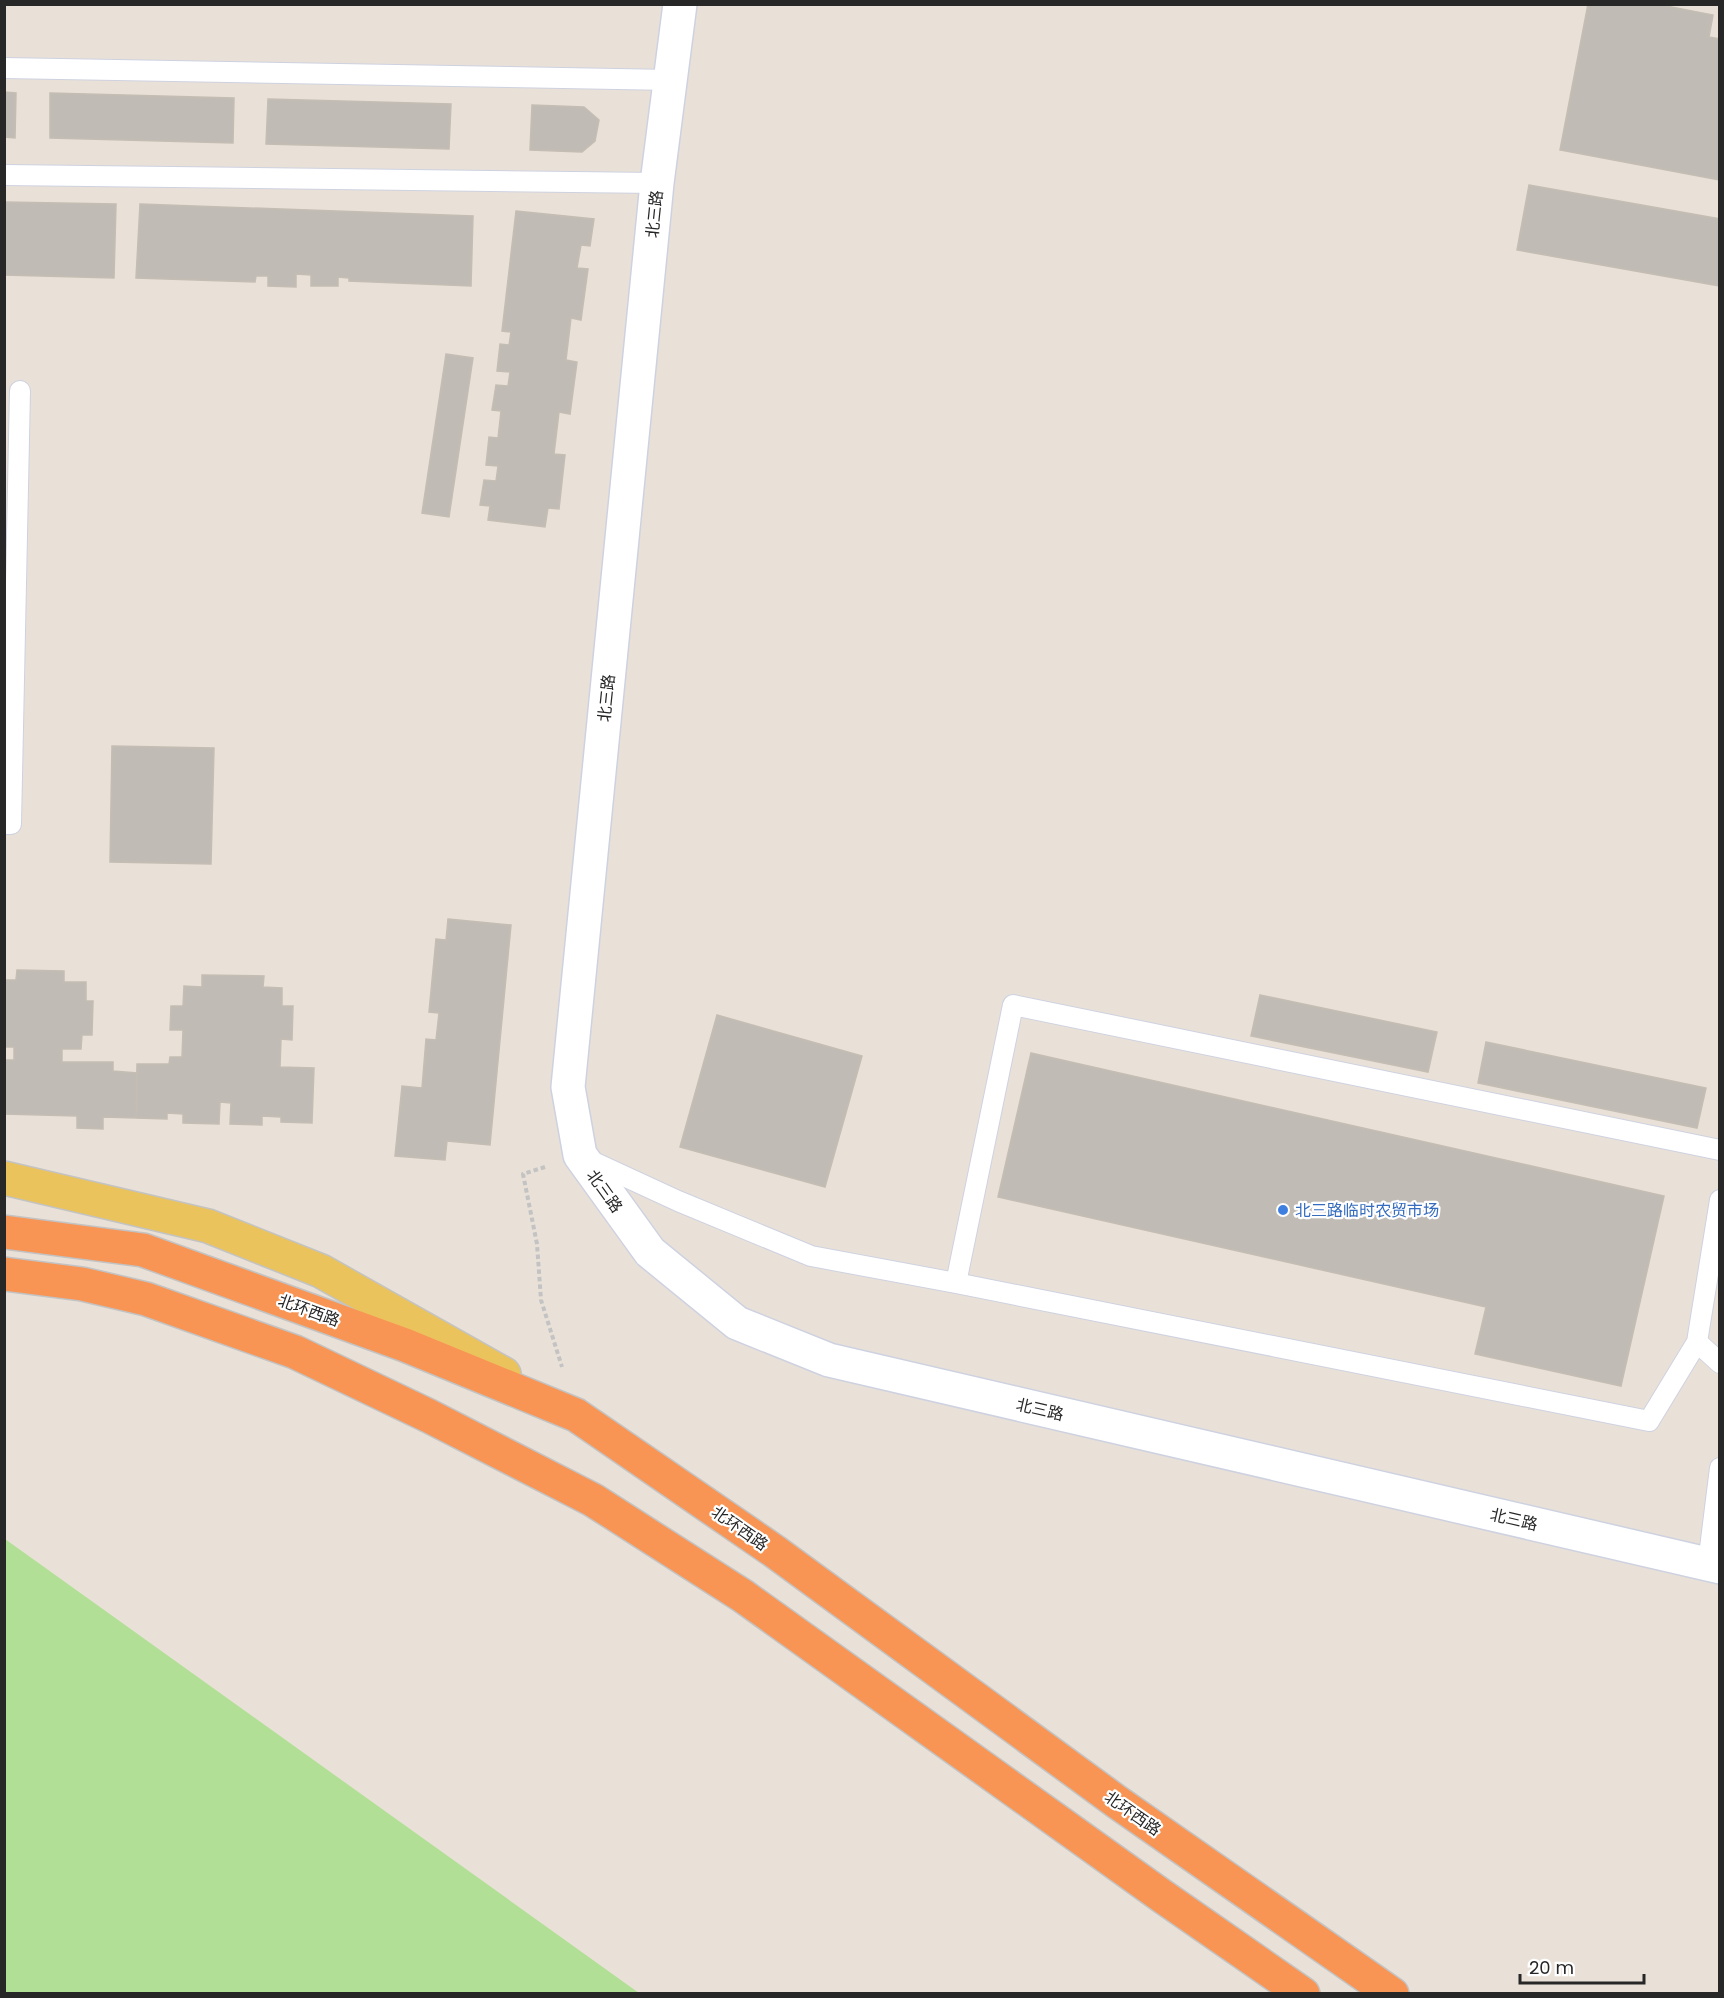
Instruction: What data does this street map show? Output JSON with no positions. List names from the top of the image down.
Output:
{
  "streets": {
    "highway": ["北环西路"],
    "street": ["北三路"]
  },
  "places": ["北三路临时农贸市场"],
  "scale_bar": "20 m"
}
